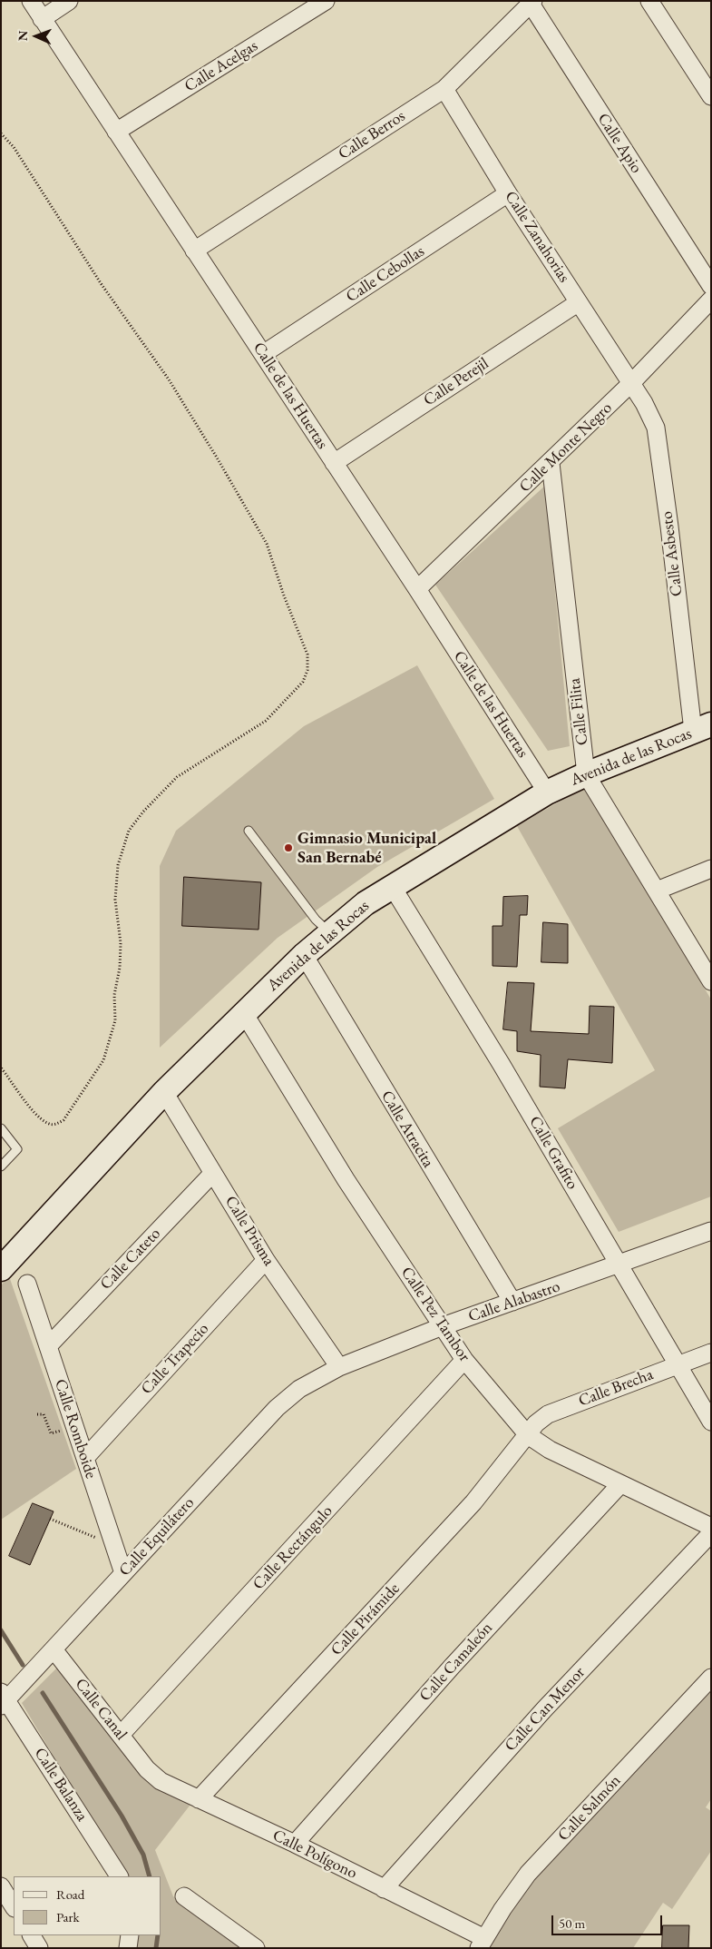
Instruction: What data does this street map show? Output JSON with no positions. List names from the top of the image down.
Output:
{
  "streets": {
    "street": [
      "Calle Acelgas",
      "Calle Berros",
      "Calle Apio",
      "Calle Zanahorias",
      "Calle Cebollas",
      "Calle Perejil",
      "Calle de las Huertas",
      "Calle Monte Negro",
      "Calle Asbesto",
      "Calle Filita",
      "Avenida de las Rocas",
      "Calle Atracita",
      "Calle Grafito",
      "Calle Prisma",
      "Calle Cateto",
      "Calle Alabastro",
      "Calle Pez Tambor",
      "Calle Trapecio",
      "Calle Brecha",
      "Calle Romboide",
      "Calle Equilátero",
      "Calle Rectángulo",
      "Calle Pirámide",
      "Calle Camaleón",
      "Calle Canal",
      "Calle Can Menor",
      "Calle Balanza",
      "Calle Salmón",
      "Calle Polígono"
    ]
  },
  "crossings": [
    ["Calle Acelgas", "Calle de las Huertas"],
    ["Calle Berros", "Calle Apio"],
    ["Calle Berros", "Calle Zanahorias"],
    ["Calle Berros", "Calle de las Huertas"],
    ["Calle Zanahorias", "Calle Cebollas"],
    ["Calle Zanahorias", "Calle Perejil"],
    ["Calle Zanahorias", "Calle Monte Negro"],
    ["Calle Zanahorias", "Calle Asbesto"],
    ["Calle Cebollas", "Calle de las Huertas"],
    ["Calle Perejil", "Calle de las Huertas"],
    ["Calle de las Huertas", "Calle Monte Negro"],
    ["Calle de las Huertas", "Avenida de las Rocas"],
    ["Calle Monte Negro", "Calle Asbesto"],
    ["Calle Monte Negro", "Calle Filita"],
    ["Calle Asbesto", "Avenida de las Rocas"],
    ["Calle Filita", "Avenida de las Rocas"],
    ["Avenida de las Rocas", "Calle Atracita"],
    ["Avenida de las Rocas", "Calle Grafito"],
    ["Avenida de las Rocas", "Calle Prisma"],
    ["Avenida de las Rocas", "Calle Pez Tambor"],
    ["Calle Atracita", "Calle Alabastro"],
    ["Calle Grafito", "Calle Alabastro"],
    ["Calle Grafito", "Calle Brecha"],
    ["Calle Prisma", "Calle Cateto"],
    ["Calle Prisma", "Calle Alabastro"],
    ["Calle Prisma", "Calle Trapecio"],
    ["Calle Cateto", "Calle Romboide"],
    ["Calle Alabastro", "Calle Pez Tambor"],
    ["Calle Alabastro", "Calle Equilátero"],
    ["Calle Pez Tambor", "Calle Brecha"],
    ["Calle Pez Tambor", "Calle Rectángulo"],
    ["Calle Pez Tambor", "Calle Pirámide"],
    ["Calle Pez Tambor", "Calle Camaleón"],
    ["Calle Trapecio", "Calle Romboide"],
    ["Calle Brecha", "Calle Pirámide"],
    ["Calle Romboide", "Calle Equilátero"],
    ["Calle Equilátero", "Calle Canal"],
    ["Calle Equilátero", "Calle Balanza"],
    ["Calle Rectángulo", "Calle Canal"],
    ["Calle Pirámide", "Calle Polígono"],
    ["Calle Camaleón", "Calle Polígono"],
    ["Calle Canal", "Calle Polígono"],
    ["Calle Can Menor", "Calle Polígono"],
    ["Calle Salmón", "Calle Polígono"]
  ],
  "places": ["Gimnasio Municipal San Bernabé"],
  "legend": ["Road", "Park"],
  "scale_bar": "50 m",
  "north": "left"
}
